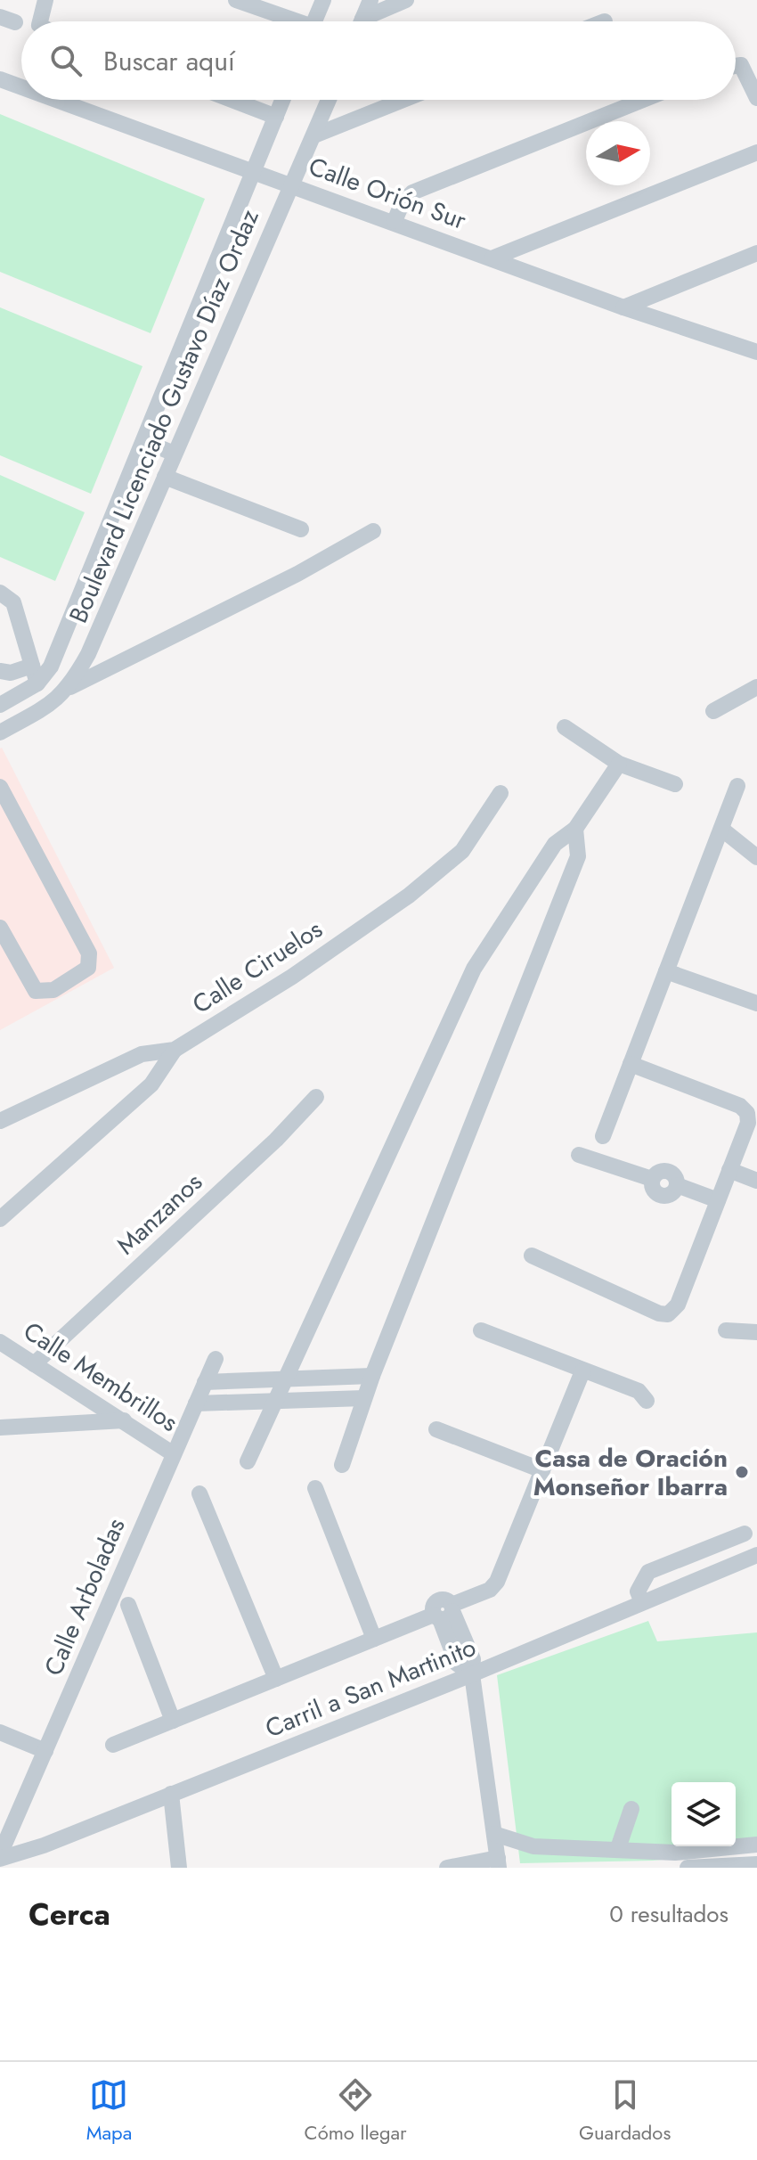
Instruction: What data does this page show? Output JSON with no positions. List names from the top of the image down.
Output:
{
  "streets": {
    "street": [
      "Calle Orión Sur",
      "Boulevard Licenciado Gustavo Díaz Ordaz",
      "Calle Ciruelos",
      "Manzanos",
      "Calle Membrillos",
      "Calle Arboladas",
      "Carril a San Martinito"
    ]
  },
  "crossings": [
    ["Calle Orión Sur", "Boulevard Licenciado Gustavo Díaz Ordaz"],
    ["Manzanos", "Calle Membrillos"],
    ["Calle Membrillos", "Calle Arboladas"],
    ["Calle Arboladas", "Carril a San Martinito"]
  ],
  "places": ["Casa de Oración Monseñor Ibarra"],
  "north": "right",
  "page": {
    "search": "Buscar aquí",
    "heading": ["Cerca", "0 resultados"],
    "nav": ["Mapa", "Cómo llegar", "Guardados"]
  }
}
